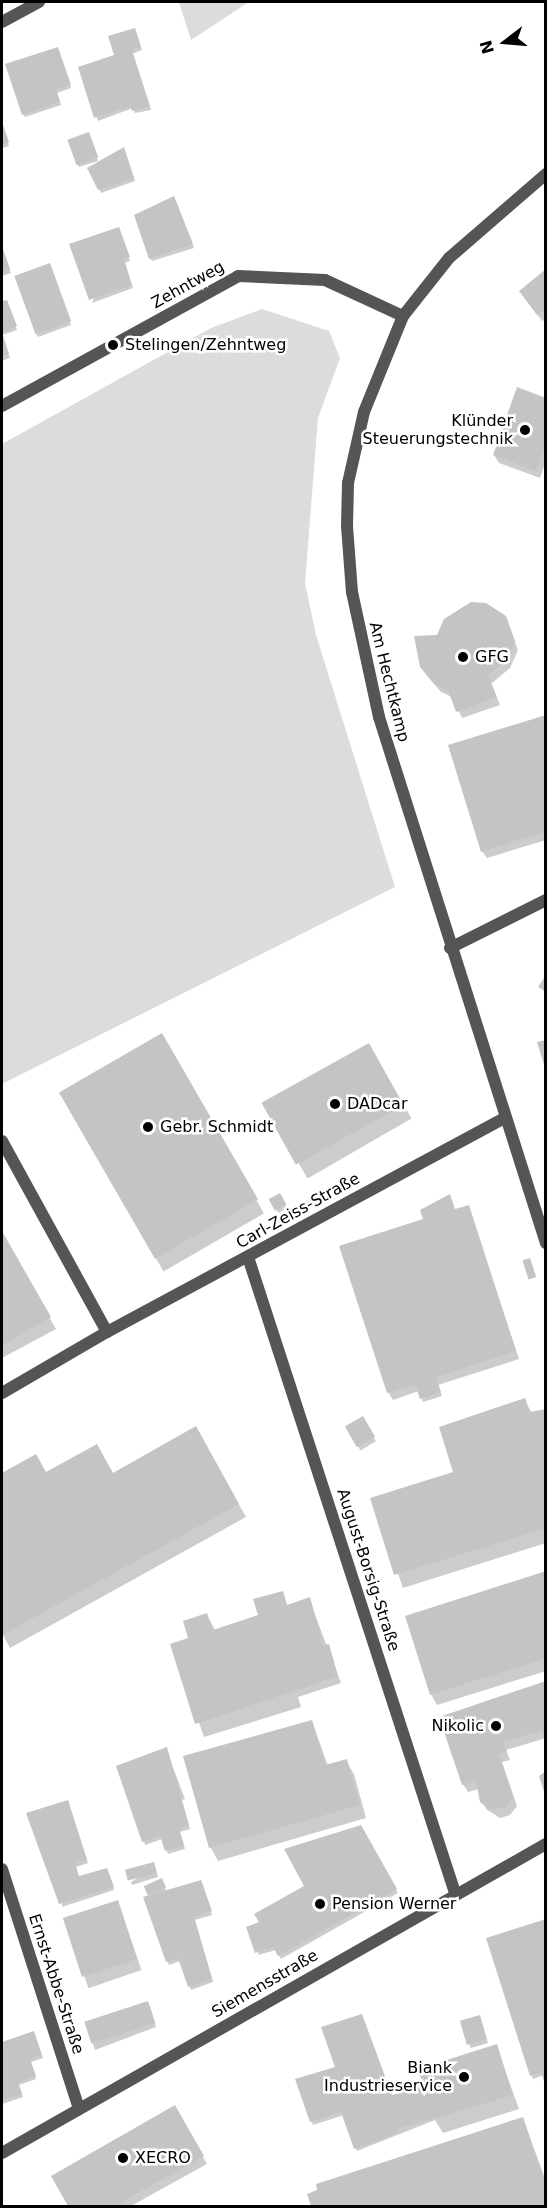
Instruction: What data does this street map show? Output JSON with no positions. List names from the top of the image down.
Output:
{
  "streets": {
    "street": [
      "Zehntweg",
      "Am Hechtkamp",
      "Carl-Zeiss-Straße",
      "August-Borsig-Straße",
      "Ernst-Abbe-Straße",
      "Siemensstraße"
    ]
  },
  "crossings": [
    ["Zehntweg", "Am Hechtkamp"],
    ["Am Hechtkamp", "Carl-Zeiss-Straße"],
    ["Carl-Zeiss-Straße", "August-Borsig-Straße"],
    ["August-Borsig-Straße", "Siemensstraße"],
    ["Ernst-Abbe-Straße", "Siemensstraße"]
  ],
  "places": [
    "Stelingen/Zehntweg",
    "Klünder Steuerungstechnik",
    "GFG",
    "DADcar",
    "Gebr. Schmidt",
    "Nikolic",
    "Pension Werner",
    "Biank Industrieservice",
    "XECRO"
  ],
  "north": "left"
}
